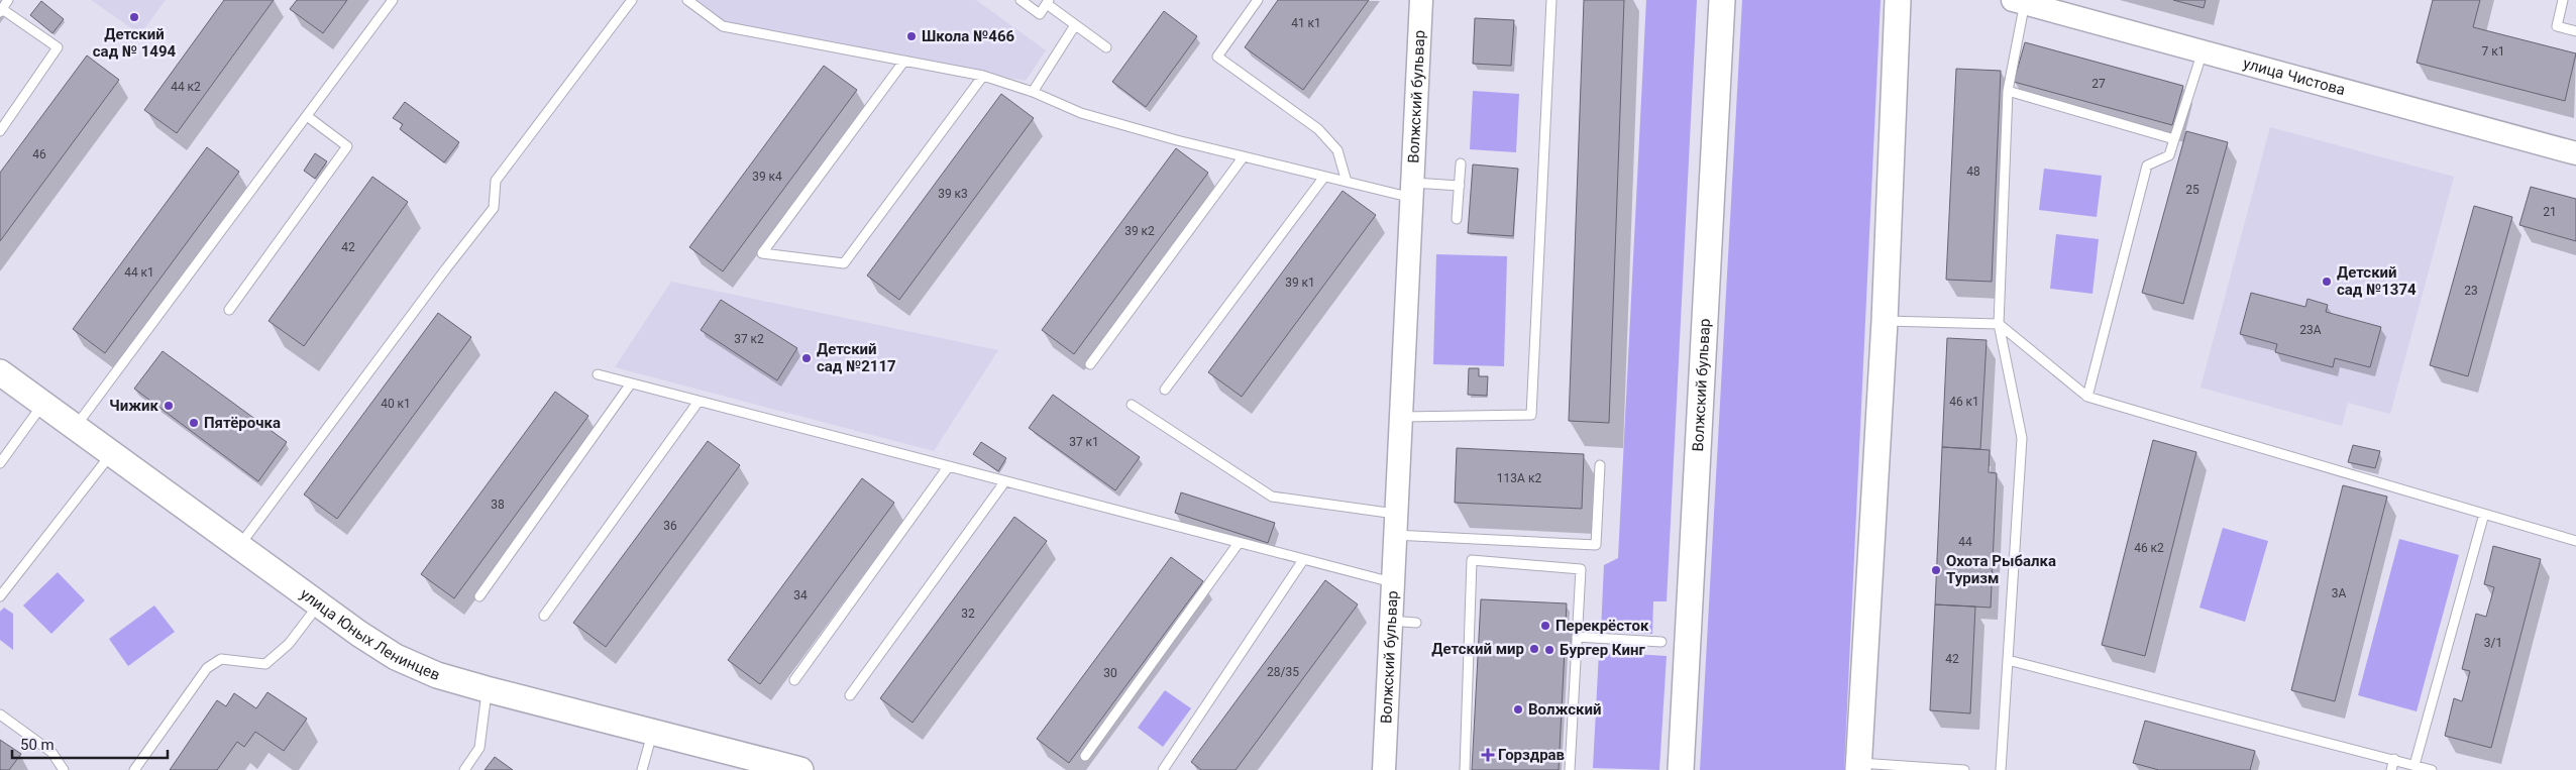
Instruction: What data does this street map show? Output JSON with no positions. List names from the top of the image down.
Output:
{
  "streets": {
    "main road": ["Волжский бульвар", "улица Юных Ленинцев"],
    "street": ["улица Чистова"]
  },
  "places": {
    "other": [
      "Детский сад № 1494",
      "Школа №466",
      "Детский сад №1374",
      "Детский сад №2117",
      "Чижик",
      "Пятёрочка",
      "Охота Рыбалка Туризм",
      "Перекрёсток",
      "Детский мир",
      "Бургер Кинг",
      "Волжский"
    ],
    "health": ["Горздрав"]
  },
  "house_numbers": [
    "41 к1",
    "7 к1",
    "27",
    "44 к2",
    "46",
    "48",
    "39 к4",
    "25",
    "39 к3",
    "21",
    "39 к2",
    "42",
    "44 к1",
    "39 к1",
    "23",
    "23А",
    "37 к2",
    "46 к1",
    "40 к1",
    "37 к1",
    "113А к2",
    "38",
    "36",
    "44",
    "46 к2",
    "3А",
    "34",
    "32",
    "3/1",
    "42",
    "28/35",
    "30"
  ],
  "scale_bar": "50 m"
}
